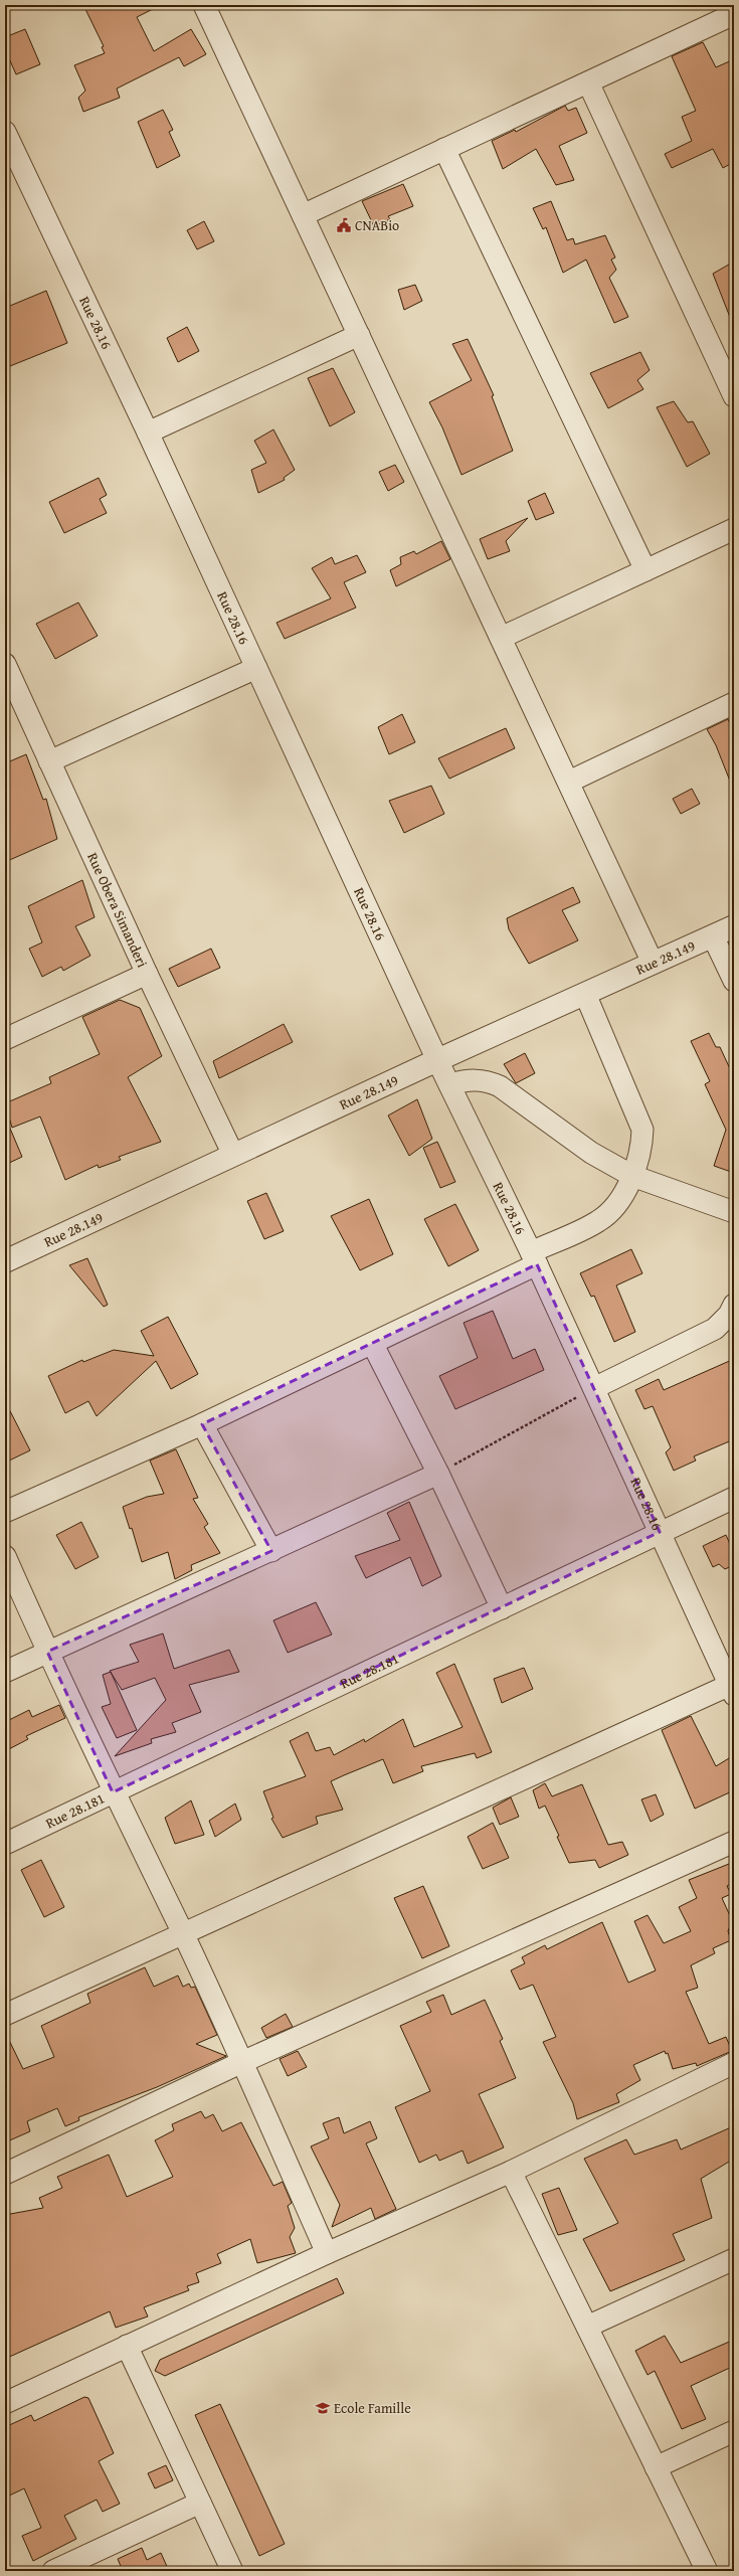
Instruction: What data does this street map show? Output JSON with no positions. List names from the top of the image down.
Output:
{
  "streets": {
    "street": [
      "Rue 28.16",
      "Rue Obera Simanderi",
      "Rue 28.149",
      "Rue 28.181"
    ]
  },
  "crossings": [
    ["Rue 28.16", "Rue 28.149"],
    ["Rue 28.16", "Rue 28.181"],
    ["Rue Obera Simanderi", "Rue 28.149"]
  ],
  "places": {
    "public building": ["CNABio"],
    "school or university": ["Ecole Famille"]
  }
}
